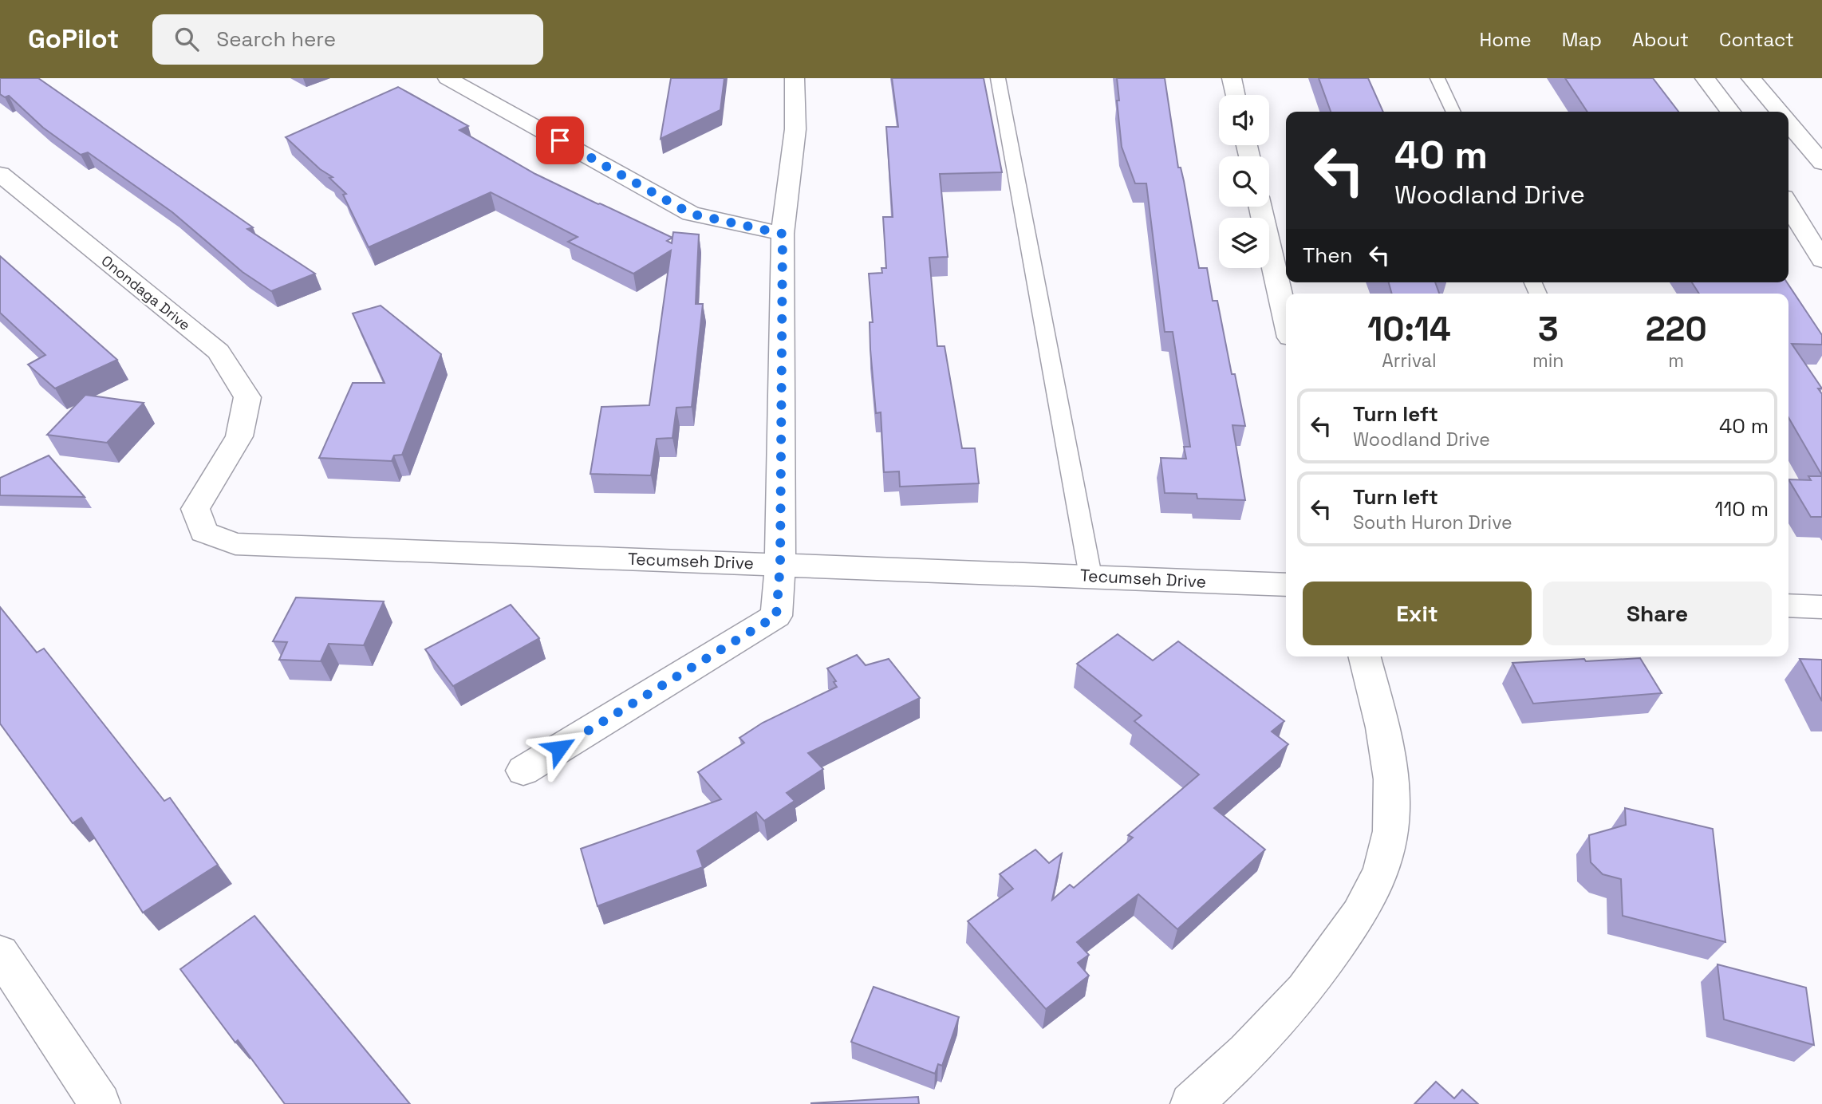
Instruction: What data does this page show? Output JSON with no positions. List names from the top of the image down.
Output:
{
  "streets": {
    "street": ["Onondaga Drive", "Tecumseh Drive"]
  },
  "crossings": [
    ["Onondaga Drive", "Tecumseh Drive"]
  ],
  "page": {
    "header": "GoPilot",
    "search": "Search here",
    "nav": [
      "Home",
      "Map",
      "About",
      "Contact"
    ],
    "turn": ["40 m", "Woodland Drive"],
    "then": "Then",
    "eta": [
      "10:14",
      "Arrival",
      "3",
      "min",
      "220",
      "m"
    ],
    "list": [
      {
        "name": "Turn left",
        "note": "Woodland Drive",
        "value": "40 m"
      },
      {
        "name": "Turn left",
        "note": "South Huron Drive",
        "value": "110 m"
      }
    ],
    "buttons": ["Exit", "Share"]
  }
}
